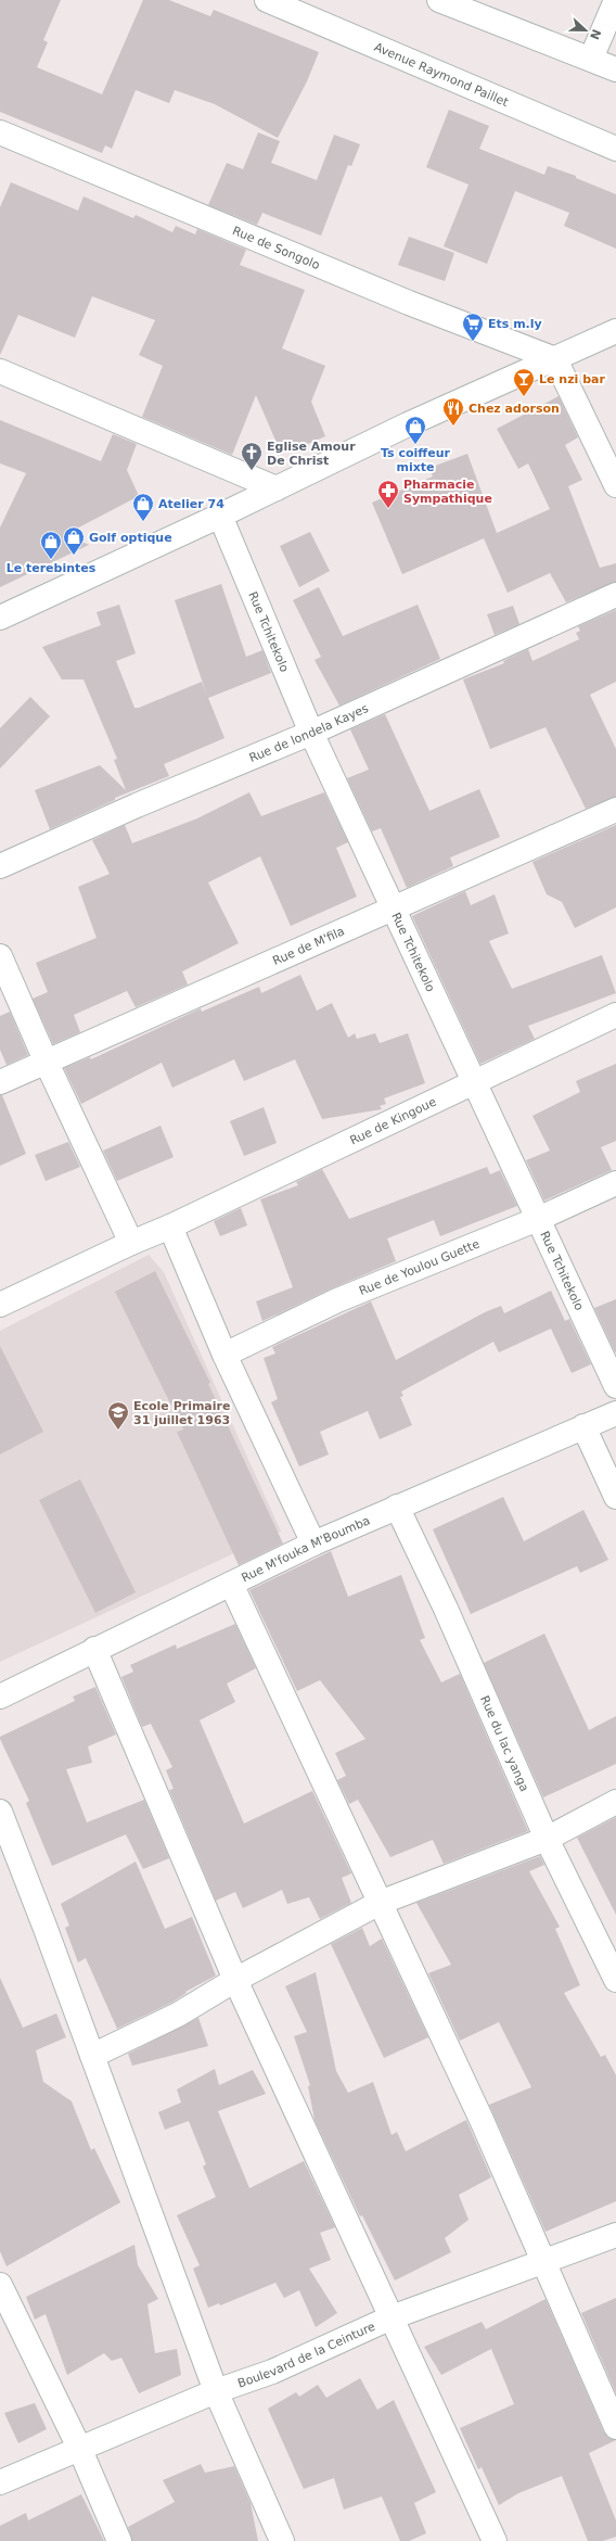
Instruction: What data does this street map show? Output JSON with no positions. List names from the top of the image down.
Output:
{
  "streets": {
    "street": [
      "Avenue Raymond Paillet",
      "Rue de Songolo",
      "Rue Tchitekolo",
      "Rue de londela Kayes",
      "Rue de M'fila",
      "Rue de Kingoue",
      "Rue de Youlou Guette",
      "Rue M'fouka M'Boumba",
      "Rue du lac yanga",
      "Boulevard de la Ceinture"
    ]
  },
  "crossings": [
    ["Rue Tchitekolo", "Rue de londela Kayes"],
    ["Rue Tchitekolo", "Rue de M'fila"],
    ["Rue Tchitekolo", "Rue de Kingoue"],
    ["Rue Tchitekolo", "Rue de Youlou Guette"],
    ["Rue M'fouka M'Boumba", "Rue du lac yanga"]
  ],
  "places": {
    "supermarket": ["Ets m.ly"],
    "bar": ["Le nzi bar"],
    "restaurant": ["Chez adorson"],
    "shop": [
      "Ts coiffeur mixte",
      "Atelier 74",
      "Golf optique",
      "Le terebintes"
    ],
    "church": ["Eglise Amour De Christ"],
    "pharmacy": ["Pharmacie Sympathique"],
    "school or university": ["Ecole Primaire 31 juillet 1963"]
  },
  "north": "right"
}
